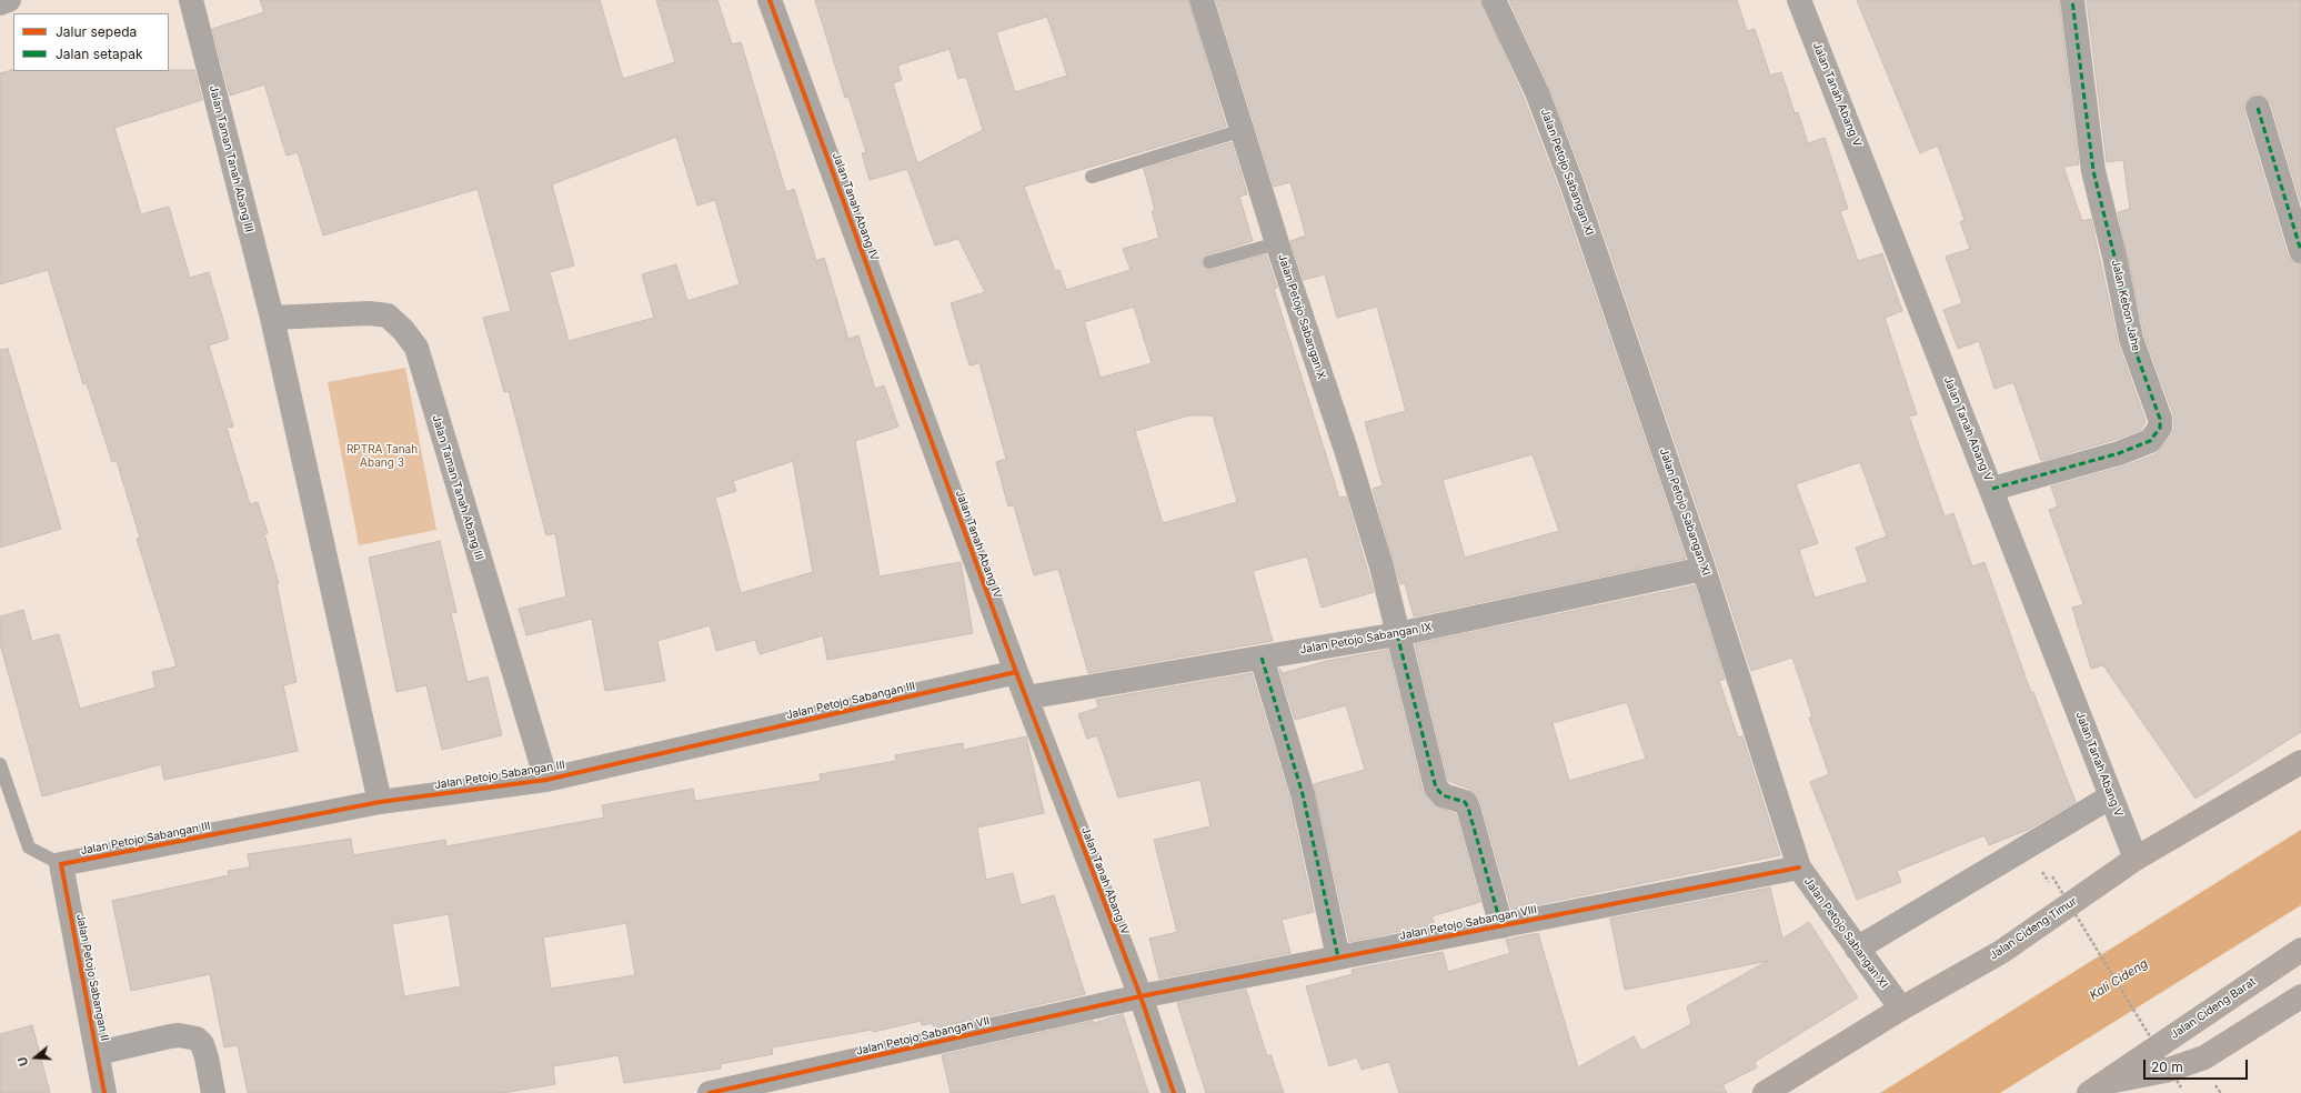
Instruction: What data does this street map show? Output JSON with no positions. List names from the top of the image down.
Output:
{
  "streets": {
    "main road": ["Jalan Cideng Timur", "Jalan Cideng Barat"],
    "street": [
      "Jalan Tanah Abang V",
      "Jalan Taman Tanah Abang III",
      "Jalan Petojo Sabangan XI",
      "Jalan Tanah Abang IV",
      "Jalan Kebon Jahe",
      "Jalan Petojo Sabangan X",
      "Jalan Petojo Sabangan IX",
      "Jalan Petojo Sabangan III",
      "Jalan Petojo Sabangan VIII",
      "Jalan Petojo Sabangan II",
      "Jalan Petojo Sabangan VII"
    ]
  },
  "crossings": [
    ["Jalan Tanah Abang V", "Jalan Kebon Jahe"],
    ["Jalan Tanah Abang V", "Jalan Cideng Timur"],
    ["Jalan Taman Tanah Abang III", "Jalan Petojo Sabangan III"],
    ["Jalan Petojo Sabangan XI", "Jalan Petojo Sabangan IX"],
    ["Jalan Petojo Sabangan XI", "Jalan Petojo Sabangan VIII"],
    ["Jalan Petojo Sabangan XI", "Jalan Cideng Timur"],
    ["Jalan Tanah Abang IV", "Jalan Petojo Sabangan IX"],
    ["Jalan Tanah Abang IV", "Jalan Petojo Sabangan III"],
    ["Jalan Tanah Abang IV", "Jalan Petojo Sabangan VIII"],
    ["Jalan Tanah Abang IV", "Jalan Petojo Sabangan VII"],
    ["Jalan Petojo Sabangan X", "Jalan Petojo Sabangan IX"],
    ["Jalan Petojo Sabangan X", "Jalan Petojo Sabangan VIII"],
    ["Jalan Petojo Sabangan III", "Jalan Petojo Sabangan II"],
    ["Jalan Petojo Sabangan VIII", "Jalan Petojo Sabangan VII"]
  ],
  "water": ["Kali Cideng"],
  "parks": ["RPTRA Tanah Abang 3"],
  "legend": ["Jalur sepeda", "Jalan setapak"],
  "scale_bar": "20 m",
  "north": "left"
}
